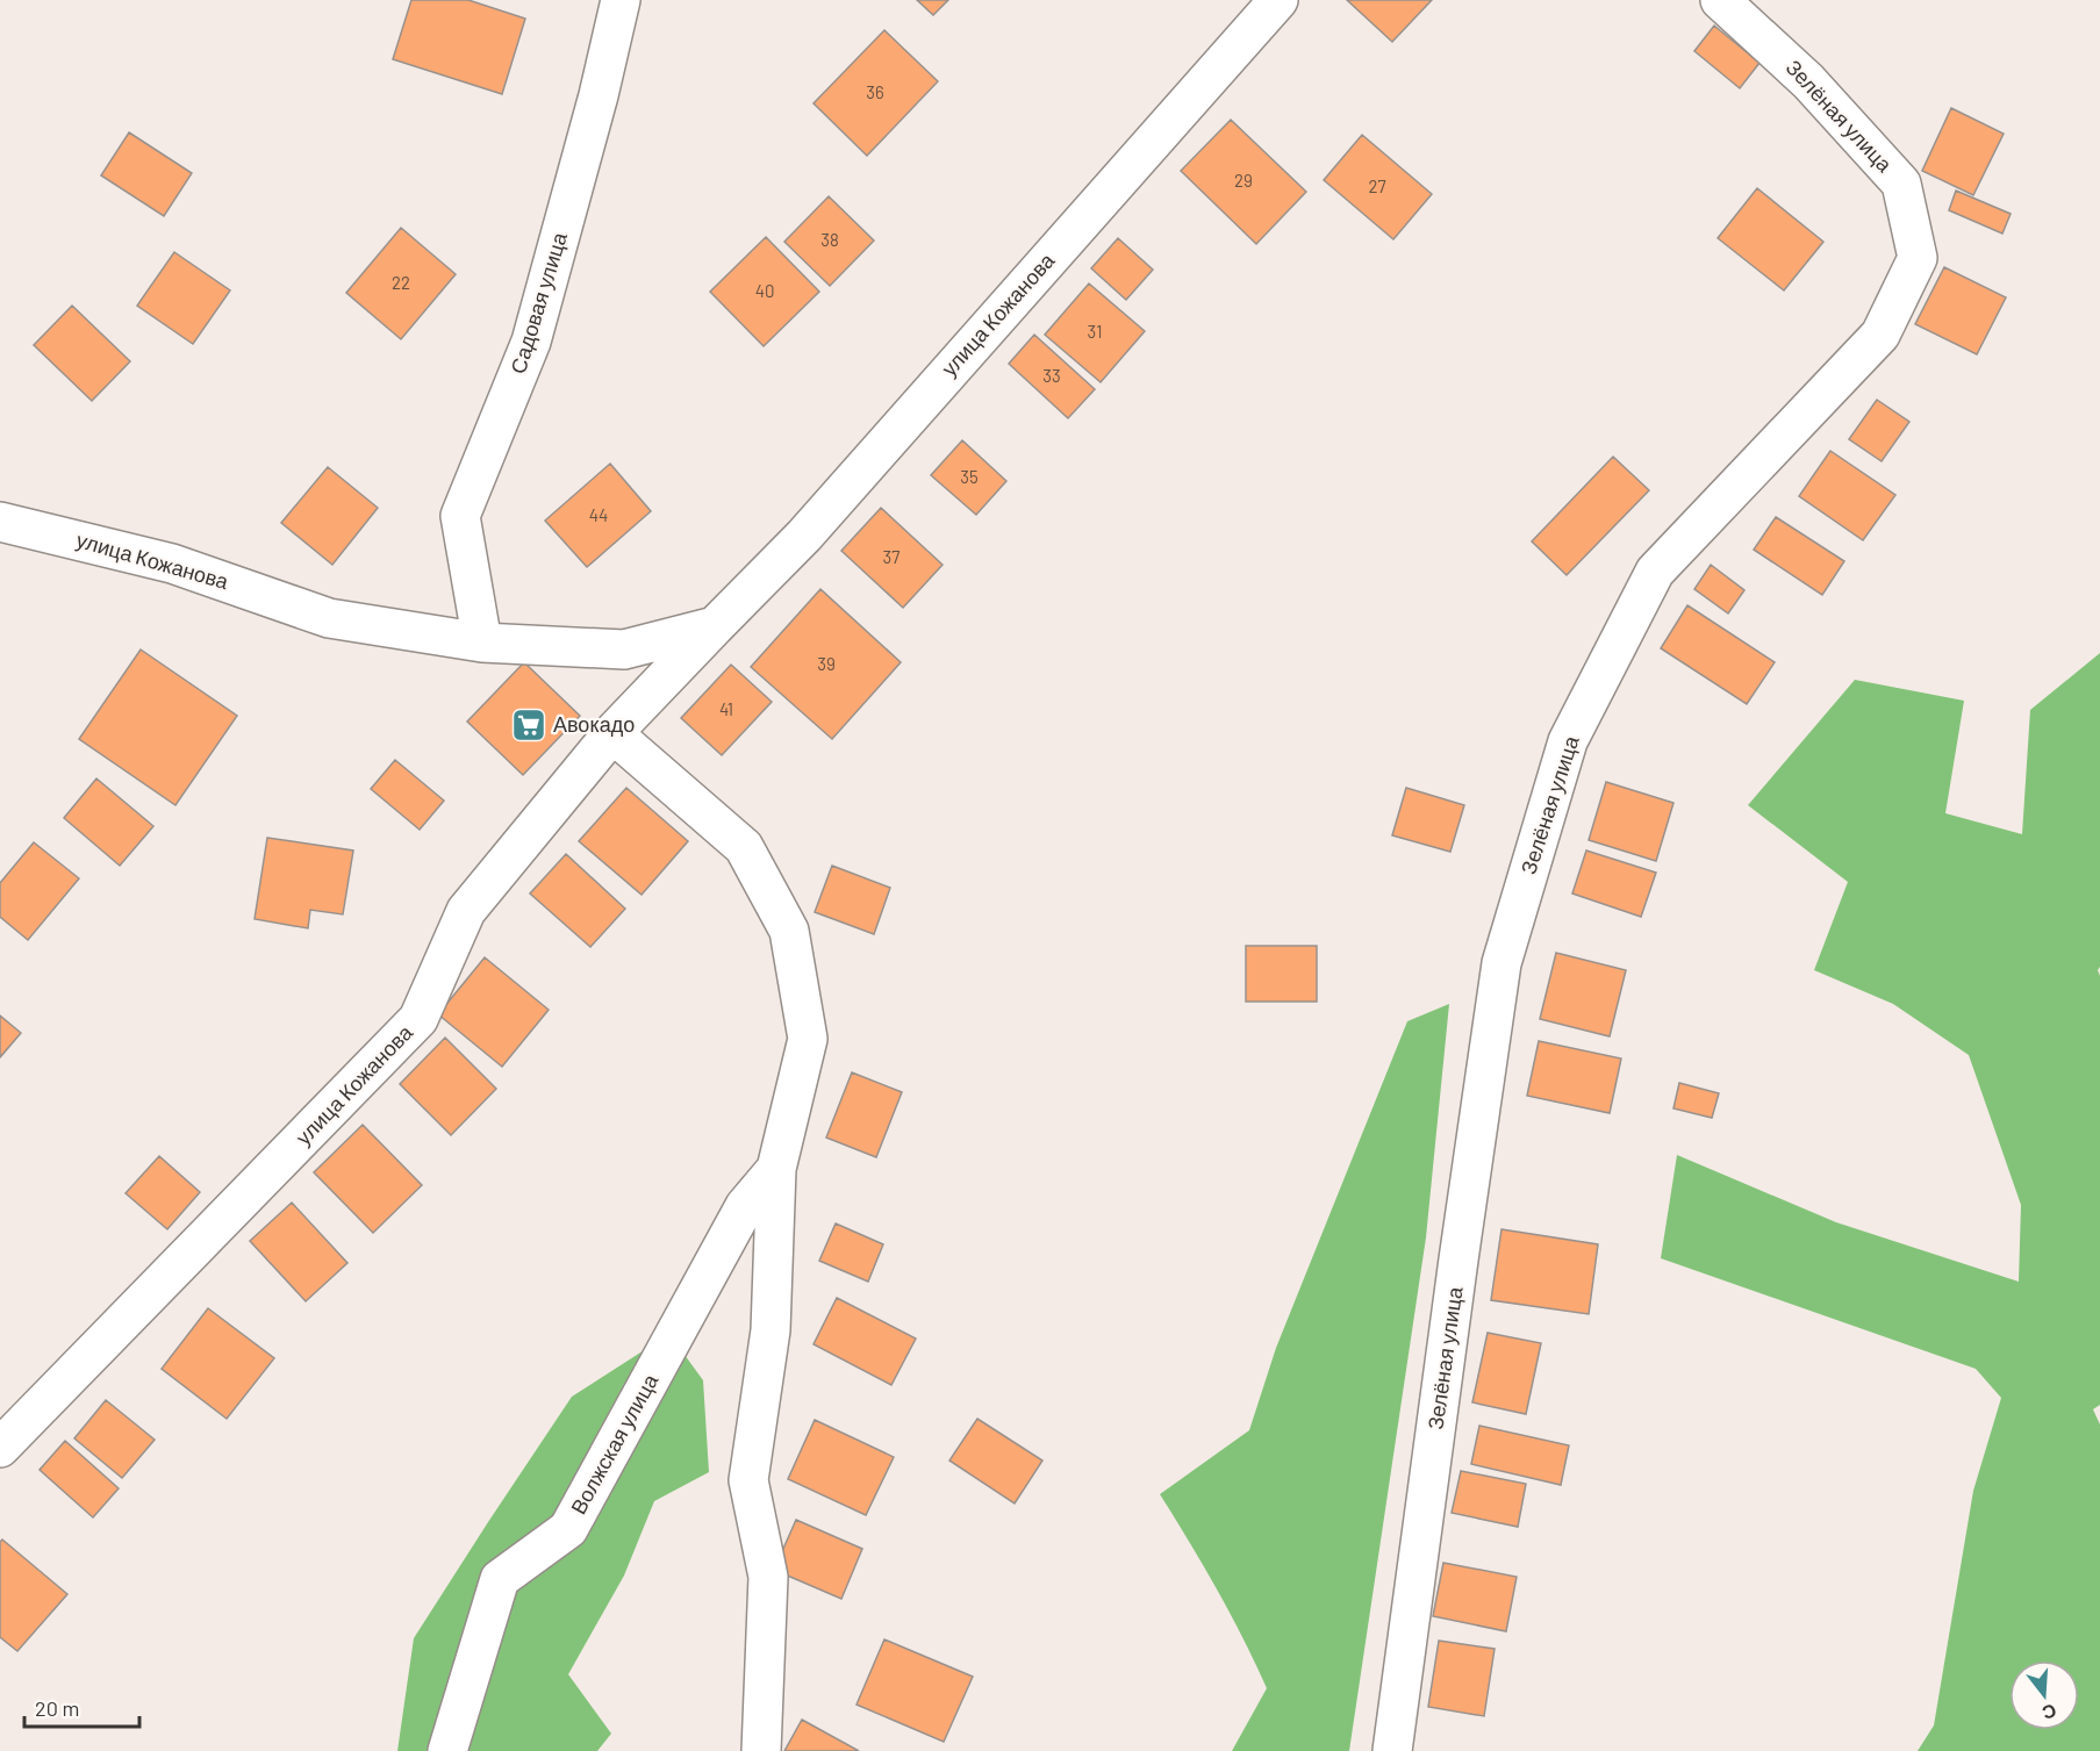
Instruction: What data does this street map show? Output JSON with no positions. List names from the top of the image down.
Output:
{
  "streets": {
    "street": [
      "Зелёная улица",
      "Садовая улица",
      "улица Кожанова",
      "Волжская улица"
    ]
  },
  "crossings": [
    ["Садовая улица", "улица Кожанова"],
    ["улица Кожанова", "Волжская улица"]
  ],
  "places": {
    "supermarket": ["Авокадо"]
  },
  "house_numbers": [
    "36",
    "29",
    "27",
    "38",
    "22",
    "40",
    "31",
    "33",
    "35",
    "44",
    "37",
    "39",
    "41"
  ],
  "scale_bar": "20 m",
  "north": "bottom"
}
